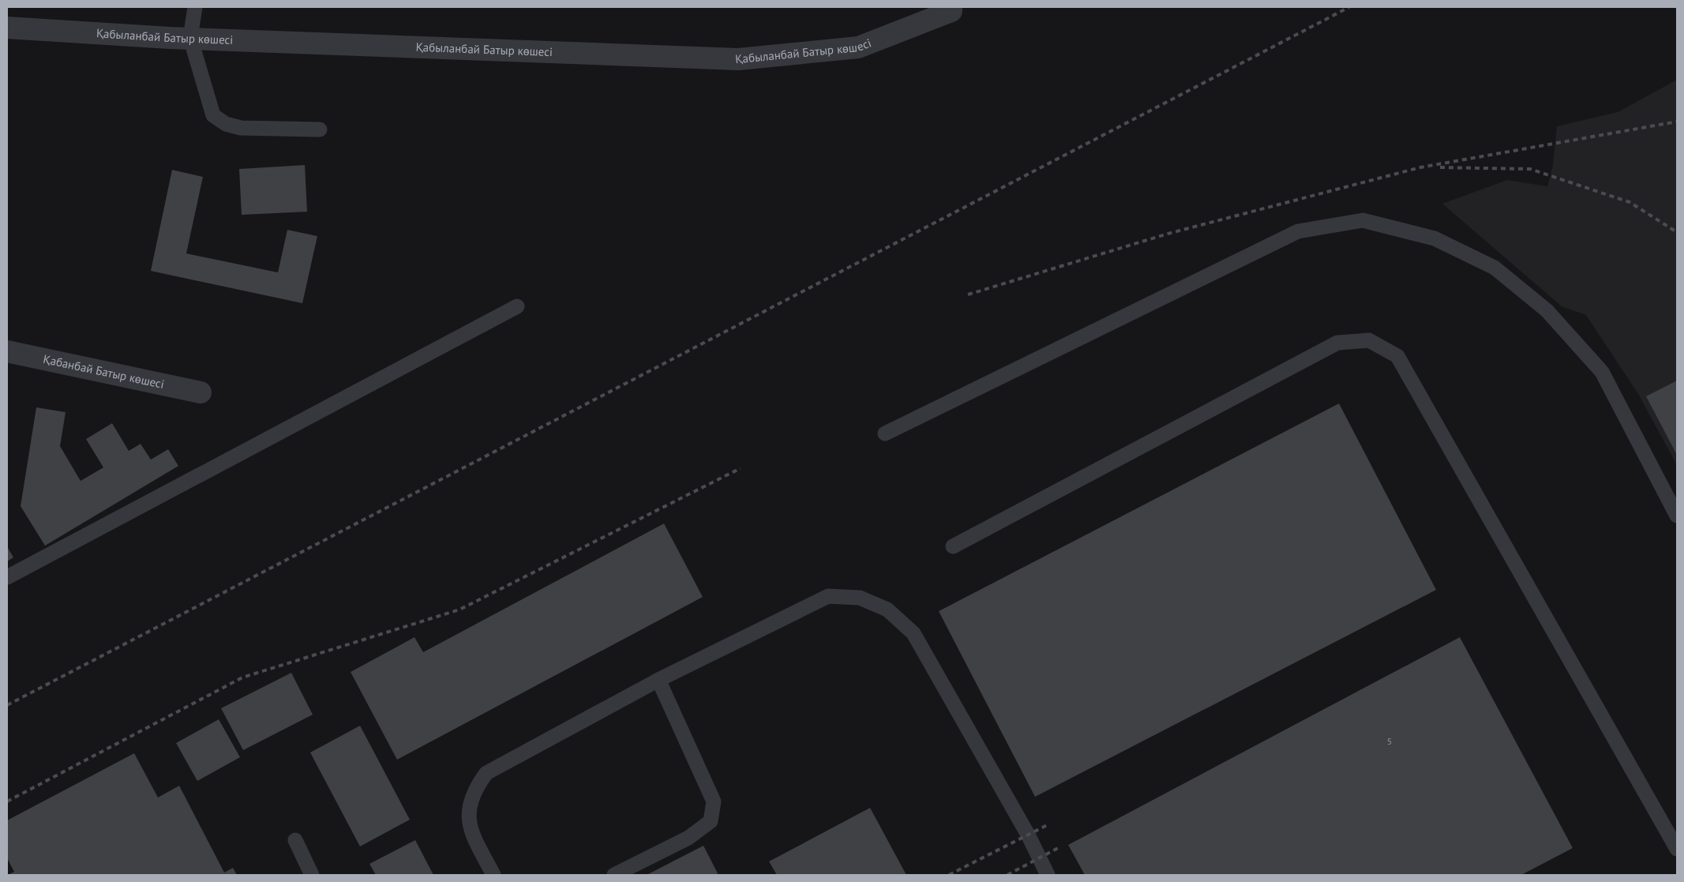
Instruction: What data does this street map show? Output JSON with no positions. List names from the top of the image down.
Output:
{
  "streets": {
    "street": ["Қабыланбай Батыр көшесі", "Қабанбай Батыр көшесі"]
  },
  "house_numbers": ["5"]
}
